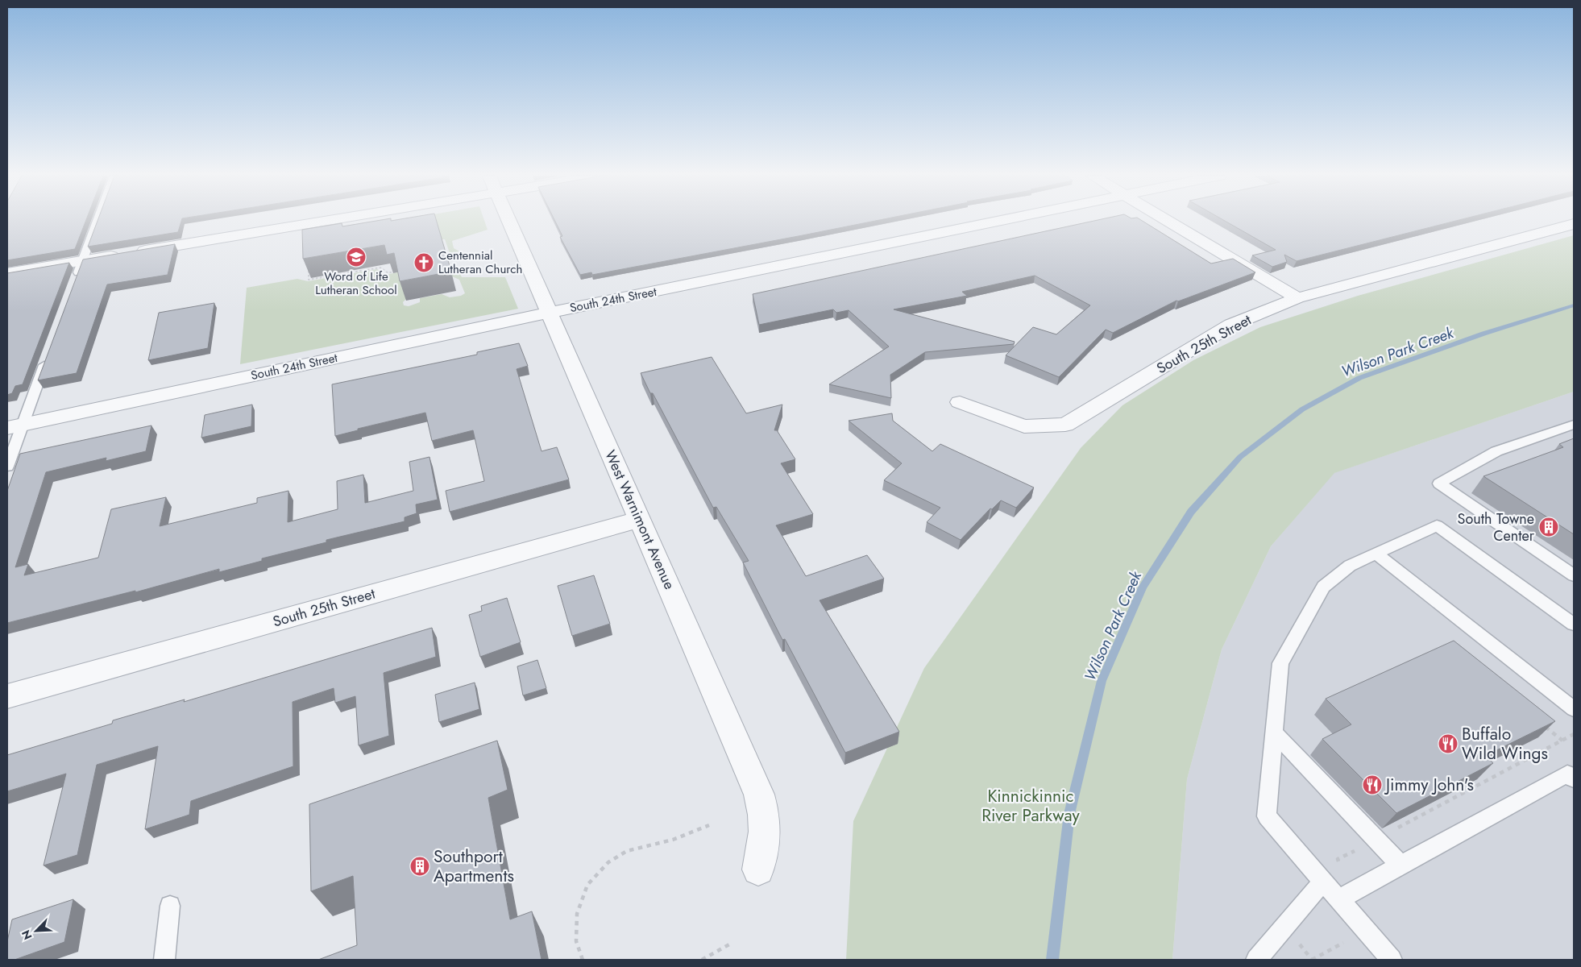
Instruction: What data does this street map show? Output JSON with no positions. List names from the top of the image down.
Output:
{
  "streets": {
    "street": ["South 24th Street", "South 25th Street", "West Warnimont Avenue"]
  },
  "crossings": [
    ["South 24th Street", "West Warnimont Avenue"],
    ["South 25th Street", "West Warnimont Avenue"]
  ],
  "water": ["Wilson Park Creek"],
  "parks": ["Kinnickinnic River Parkway"],
  "places": {
    "school or university": ["Word of Life Lutheran School"],
    "church": ["Centennial Lutheran Church"],
    "building": ["South Towne Center", "Southport Apartments"],
    "restaurant": ["Buffalo Wild Wings", "Jimmy John's"]
  },
  "north": "bottom left"
}
